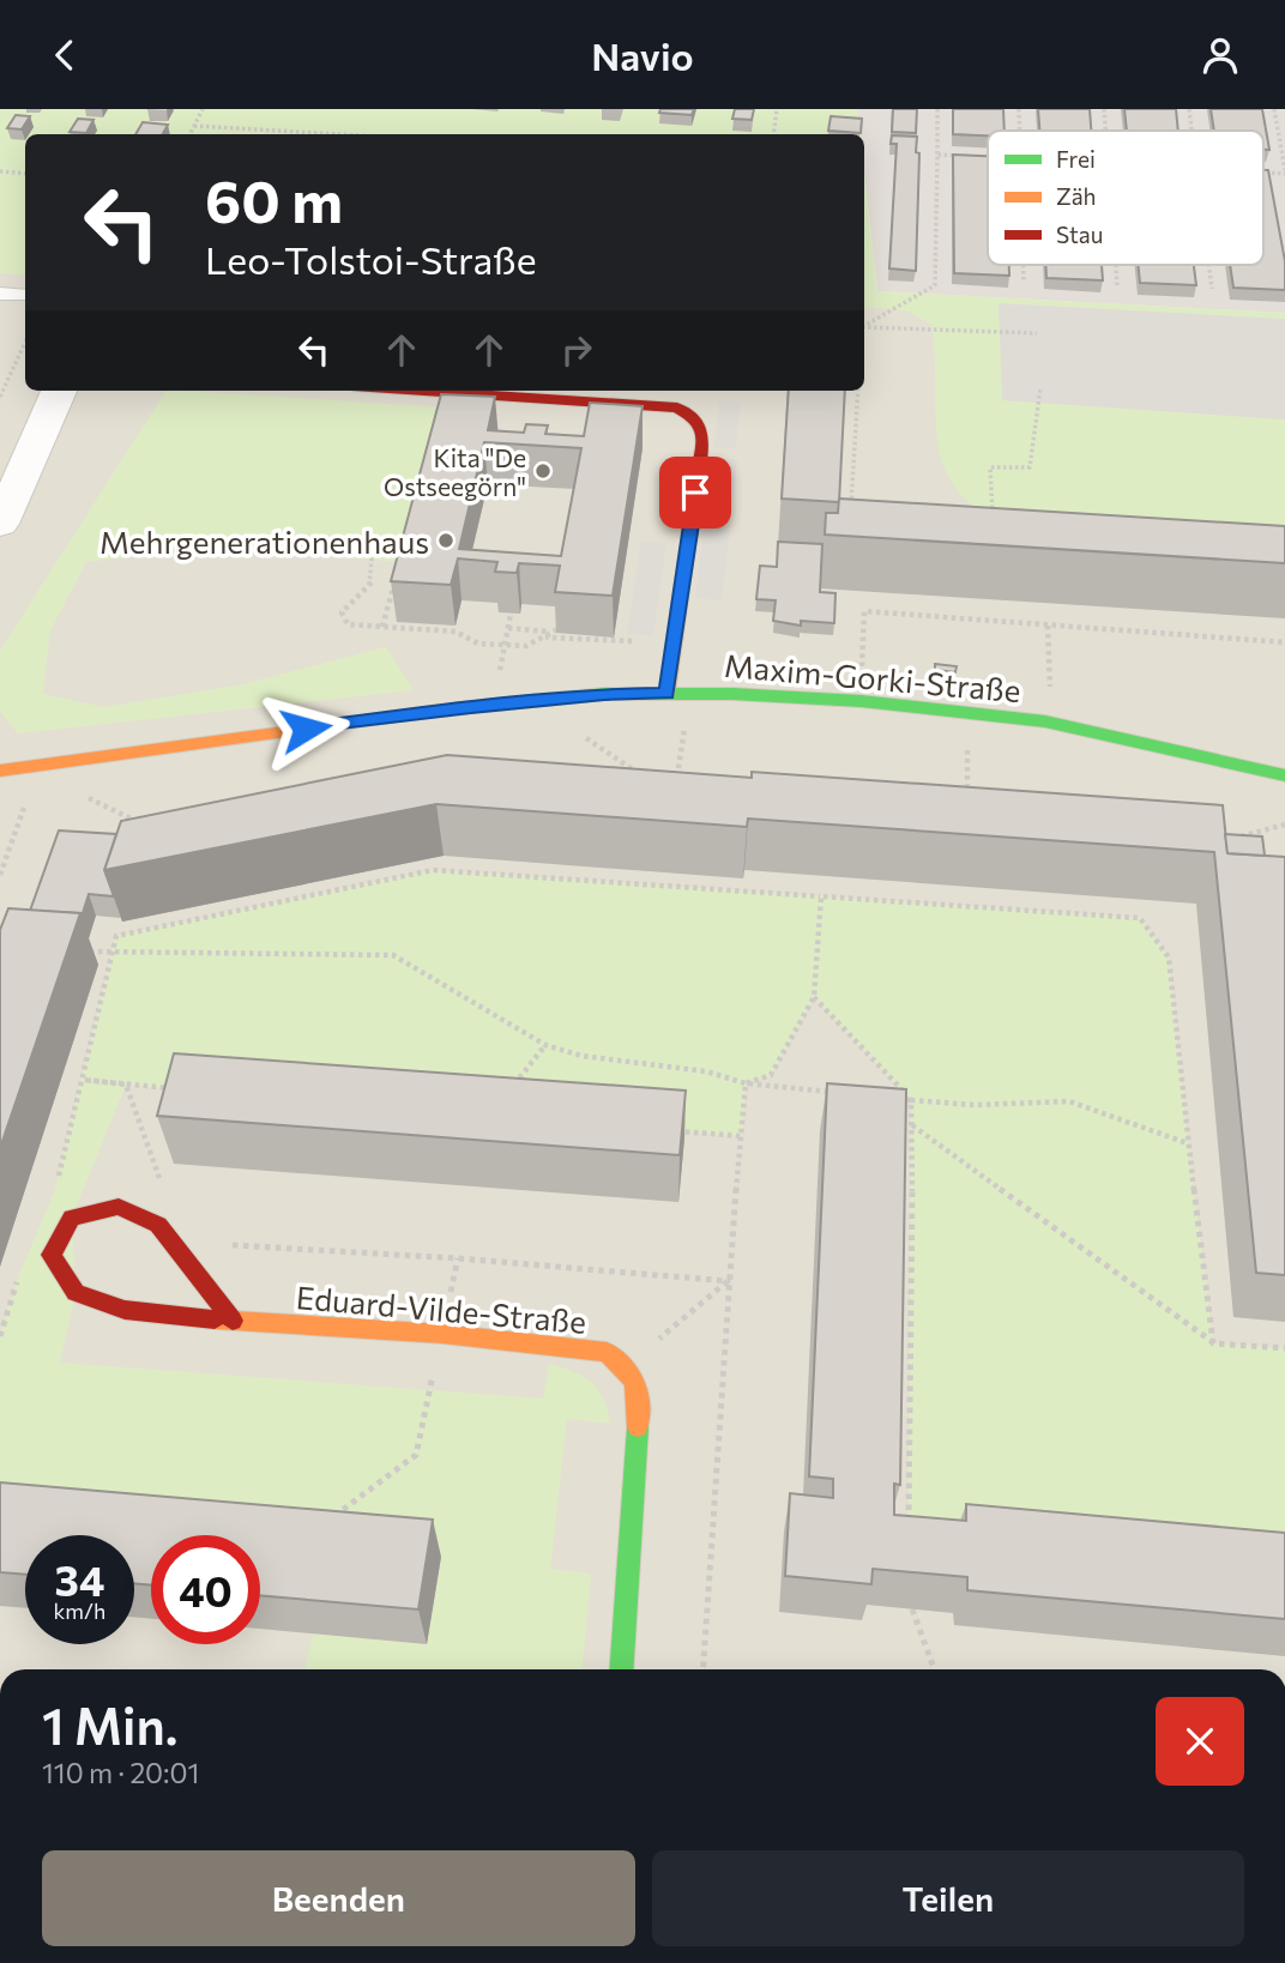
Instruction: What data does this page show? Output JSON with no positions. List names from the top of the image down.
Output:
{
  "streets": {
    "street": ["Maxim-Gorki-Straße", "Eduard-Vilde-Straße"]
  },
  "places": ["Kita \"De Ostseegörn\"", "Mehrgenerationenhaus"],
  "legend": ["Frei", "Zäh", "Stau"],
  "page": {
    "header": "Navio",
    "turn": ["60 m", "Leo-Tolstoi-Straße"],
    "speed": "34 km/h",
    "limit": "40",
    "heading": ["1 Min.", "110 m · 20:01"],
    "buttons": ["Beenden", "Teilen"]
  }
}
